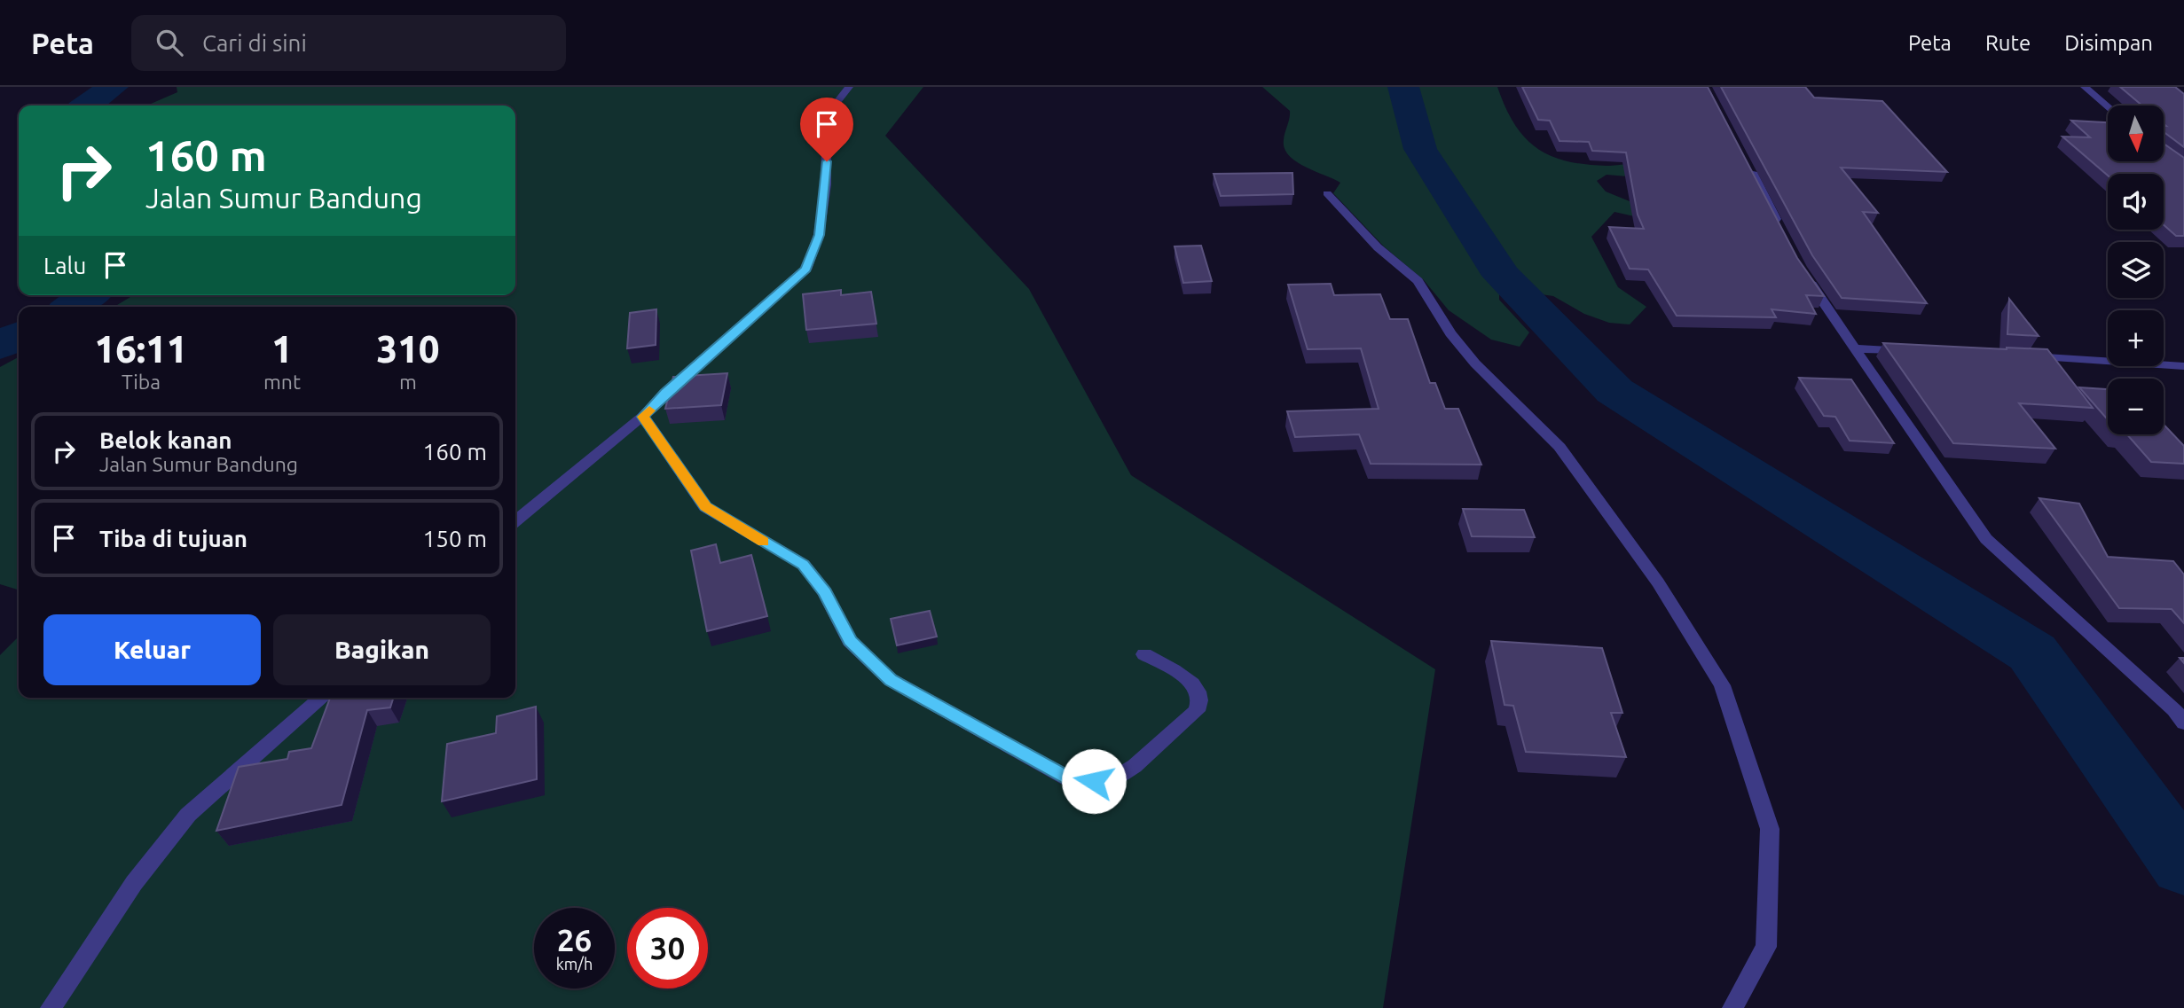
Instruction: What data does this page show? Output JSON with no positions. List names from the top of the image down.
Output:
{
  "north": "bottom",
  "page": {
    "header": "Peta",
    "search": "Cari di sini",
    "nav": ["Peta", "Rute", "Disimpan"],
    "map_buttons": ["+", "−"],
    "turn": ["160 m", "Jalan Sumur Bandung"],
    "then": "Lalu",
    "eta": [
      "16:11",
      "Tiba",
      "1",
      "mnt",
      "310",
      "m"
    ],
    "list": [
      {
        "name": "Belok kanan",
        "note": "Jalan Sumur Bandung",
        "value": "160 m"
      },
      {
        "name": "Tiba di tujuan",
        "value": "150 m"
      }
    ],
    "buttons": ["Keluar", "Bagikan"],
    "speed": "26 km/h",
    "limit": "30"
  }
}
